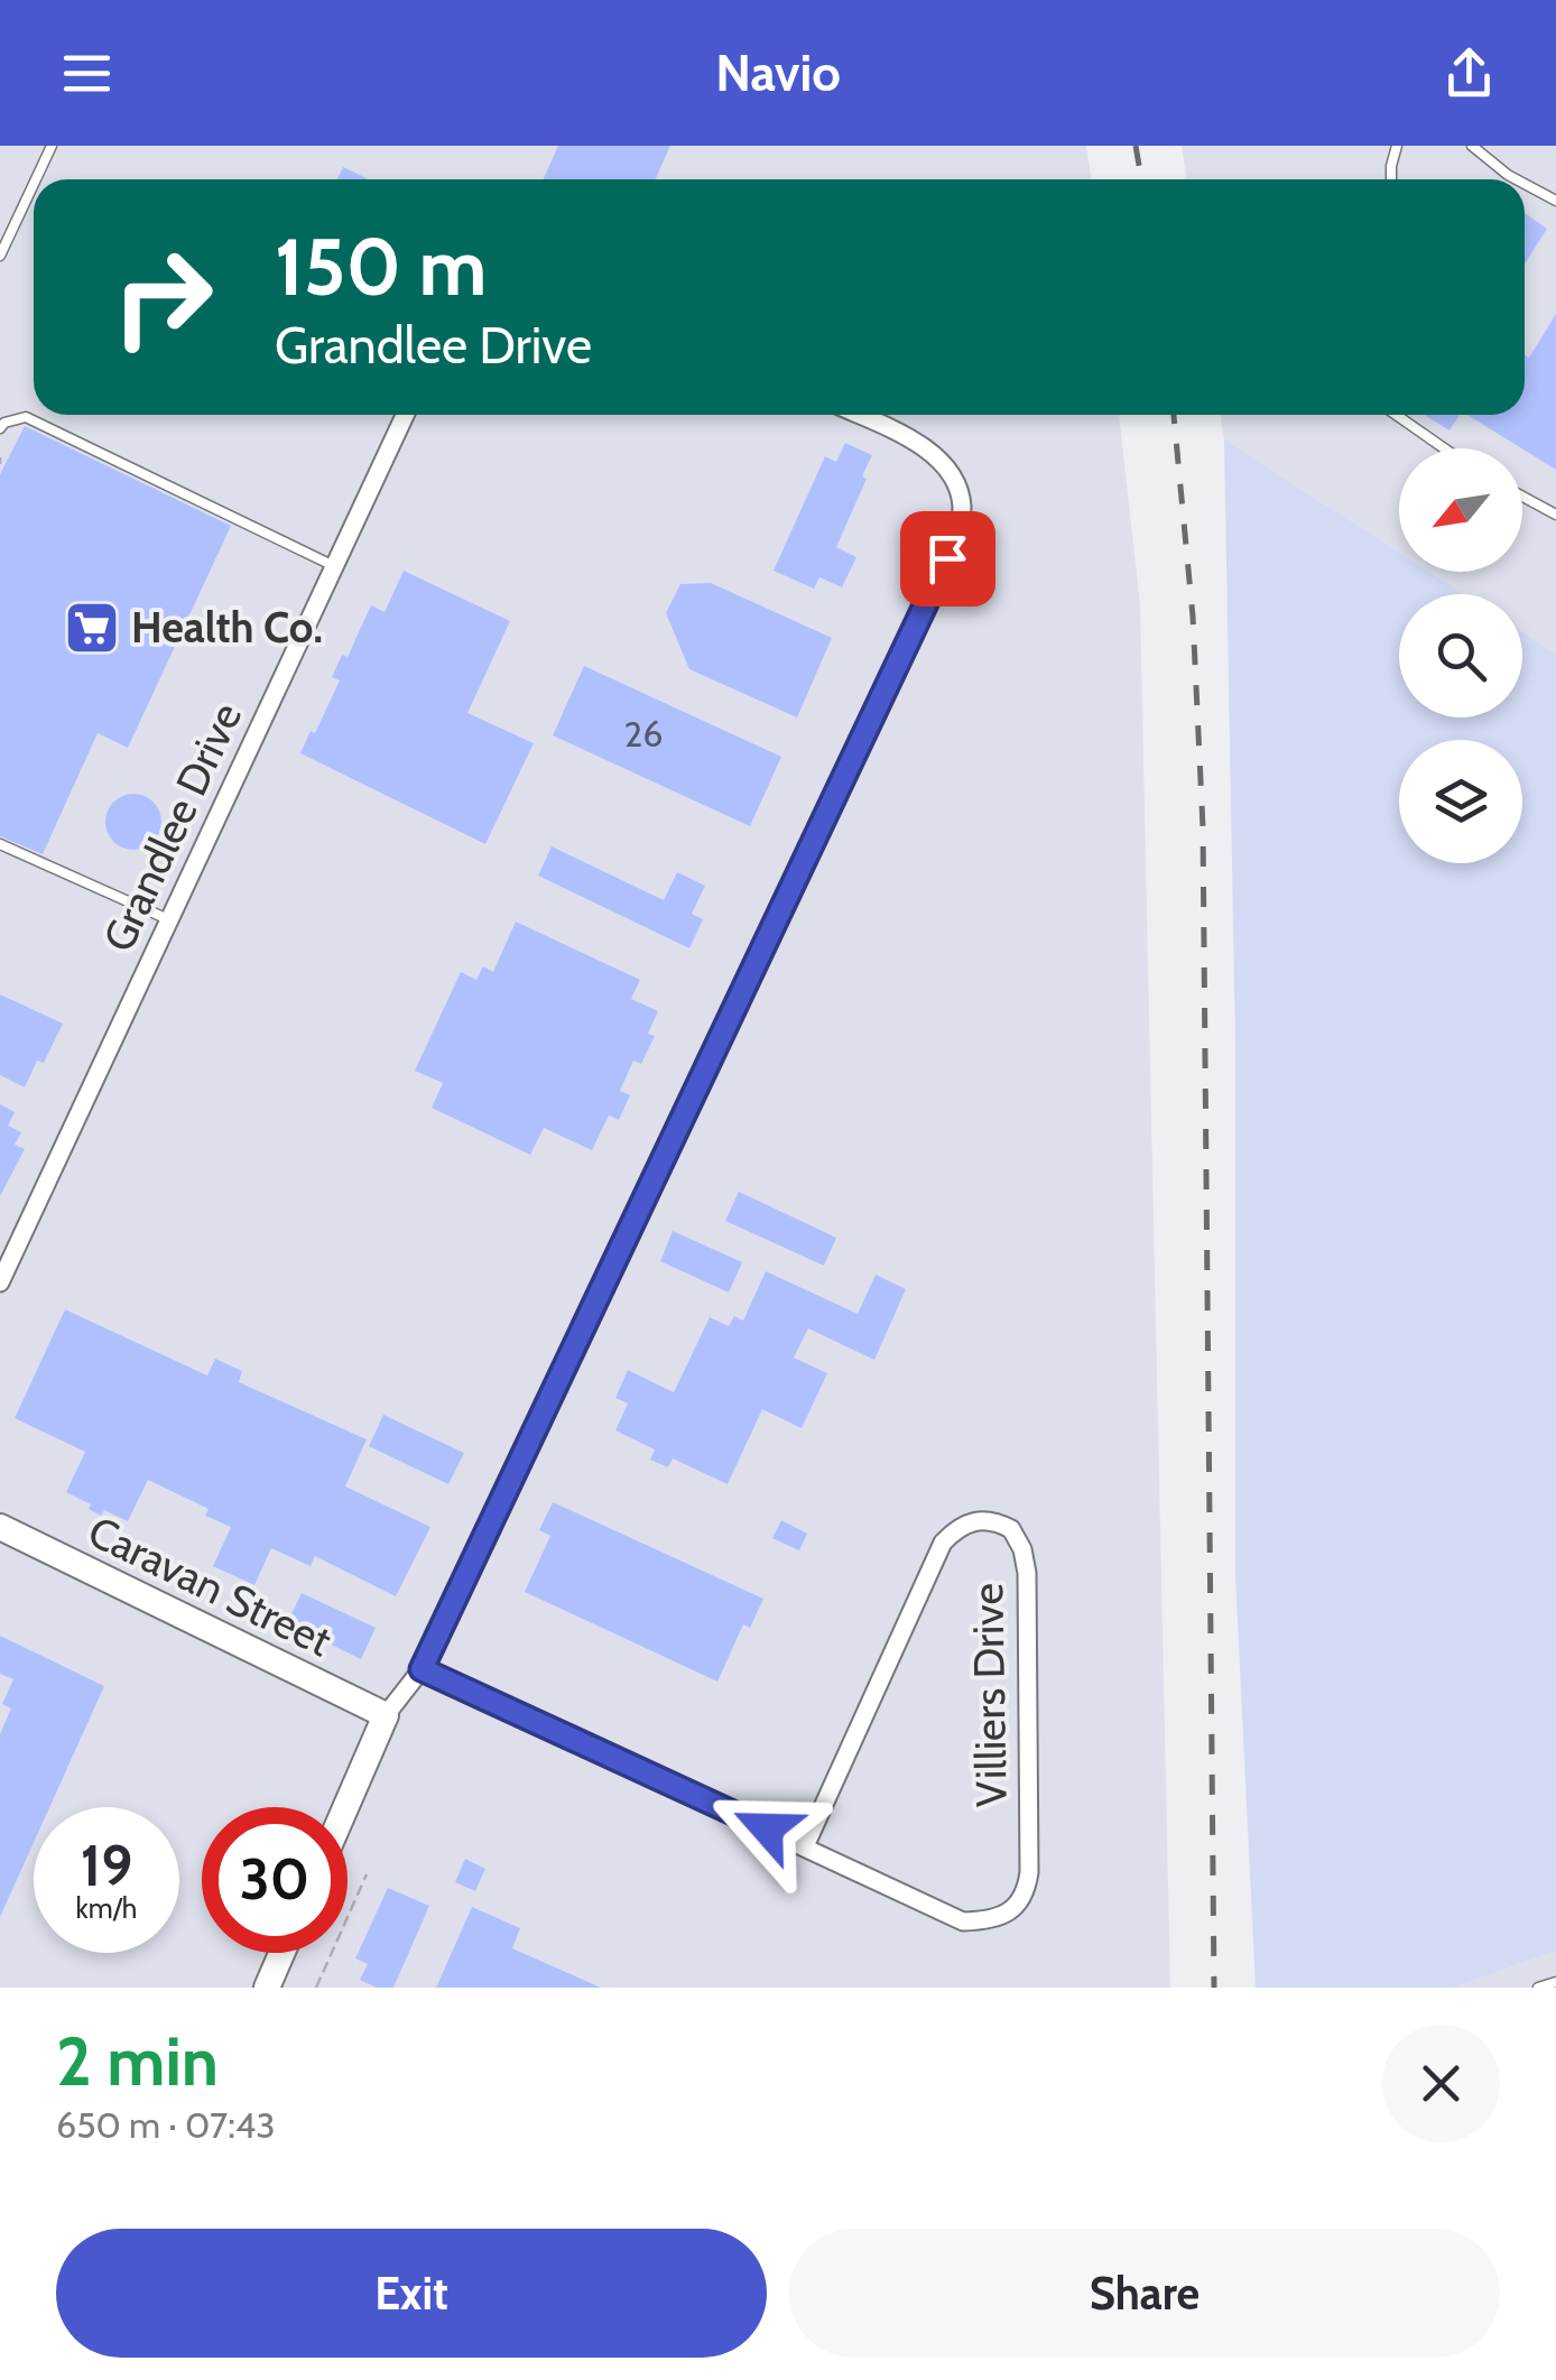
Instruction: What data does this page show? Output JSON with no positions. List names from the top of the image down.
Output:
{
  "streets": {
    "street": ["Grandlee Drive", "Caravan Street", "Villiers Drive"]
  },
  "places": {
    "supermarket": ["Health Co."]
  },
  "house_numbers": ["26"],
  "north": "bottom left",
  "page": {
    "header": "Navio",
    "turn": ["150 m", "Grandlee Drive"],
    "speed": "19 km/h",
    "limit": "30",
    "heading": ["2 min", "650 m · 07:43"],
    "buttons": ["Exit", "Share"]
  }
}
